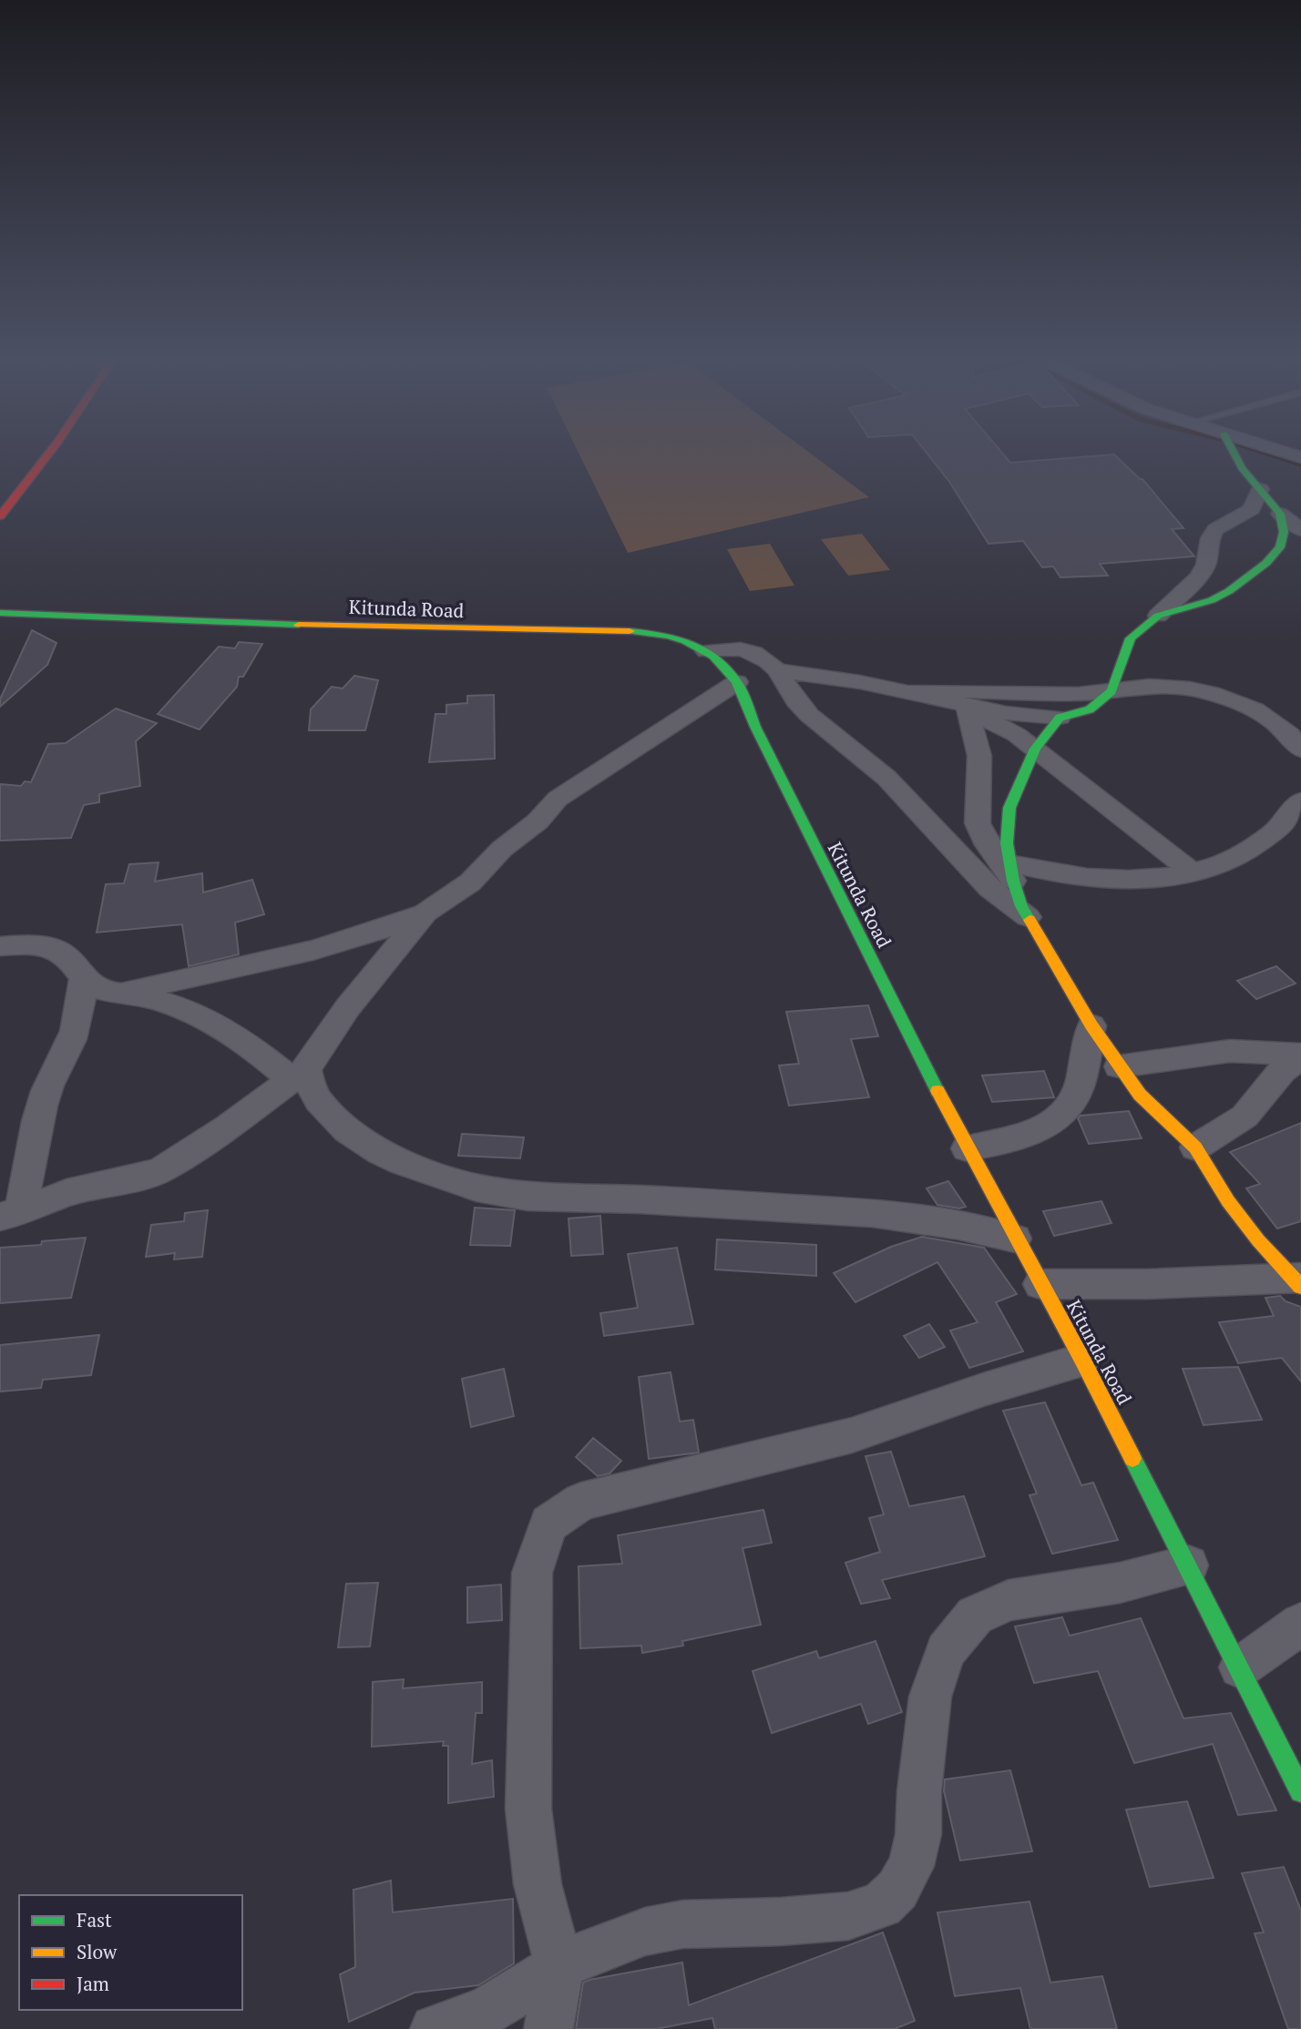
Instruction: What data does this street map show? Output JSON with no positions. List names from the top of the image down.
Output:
{
  "streets": {
    "street": ["Kitunda Road"]
  },
  "legend": ["Fast", "Slow", "Jam"]
}
